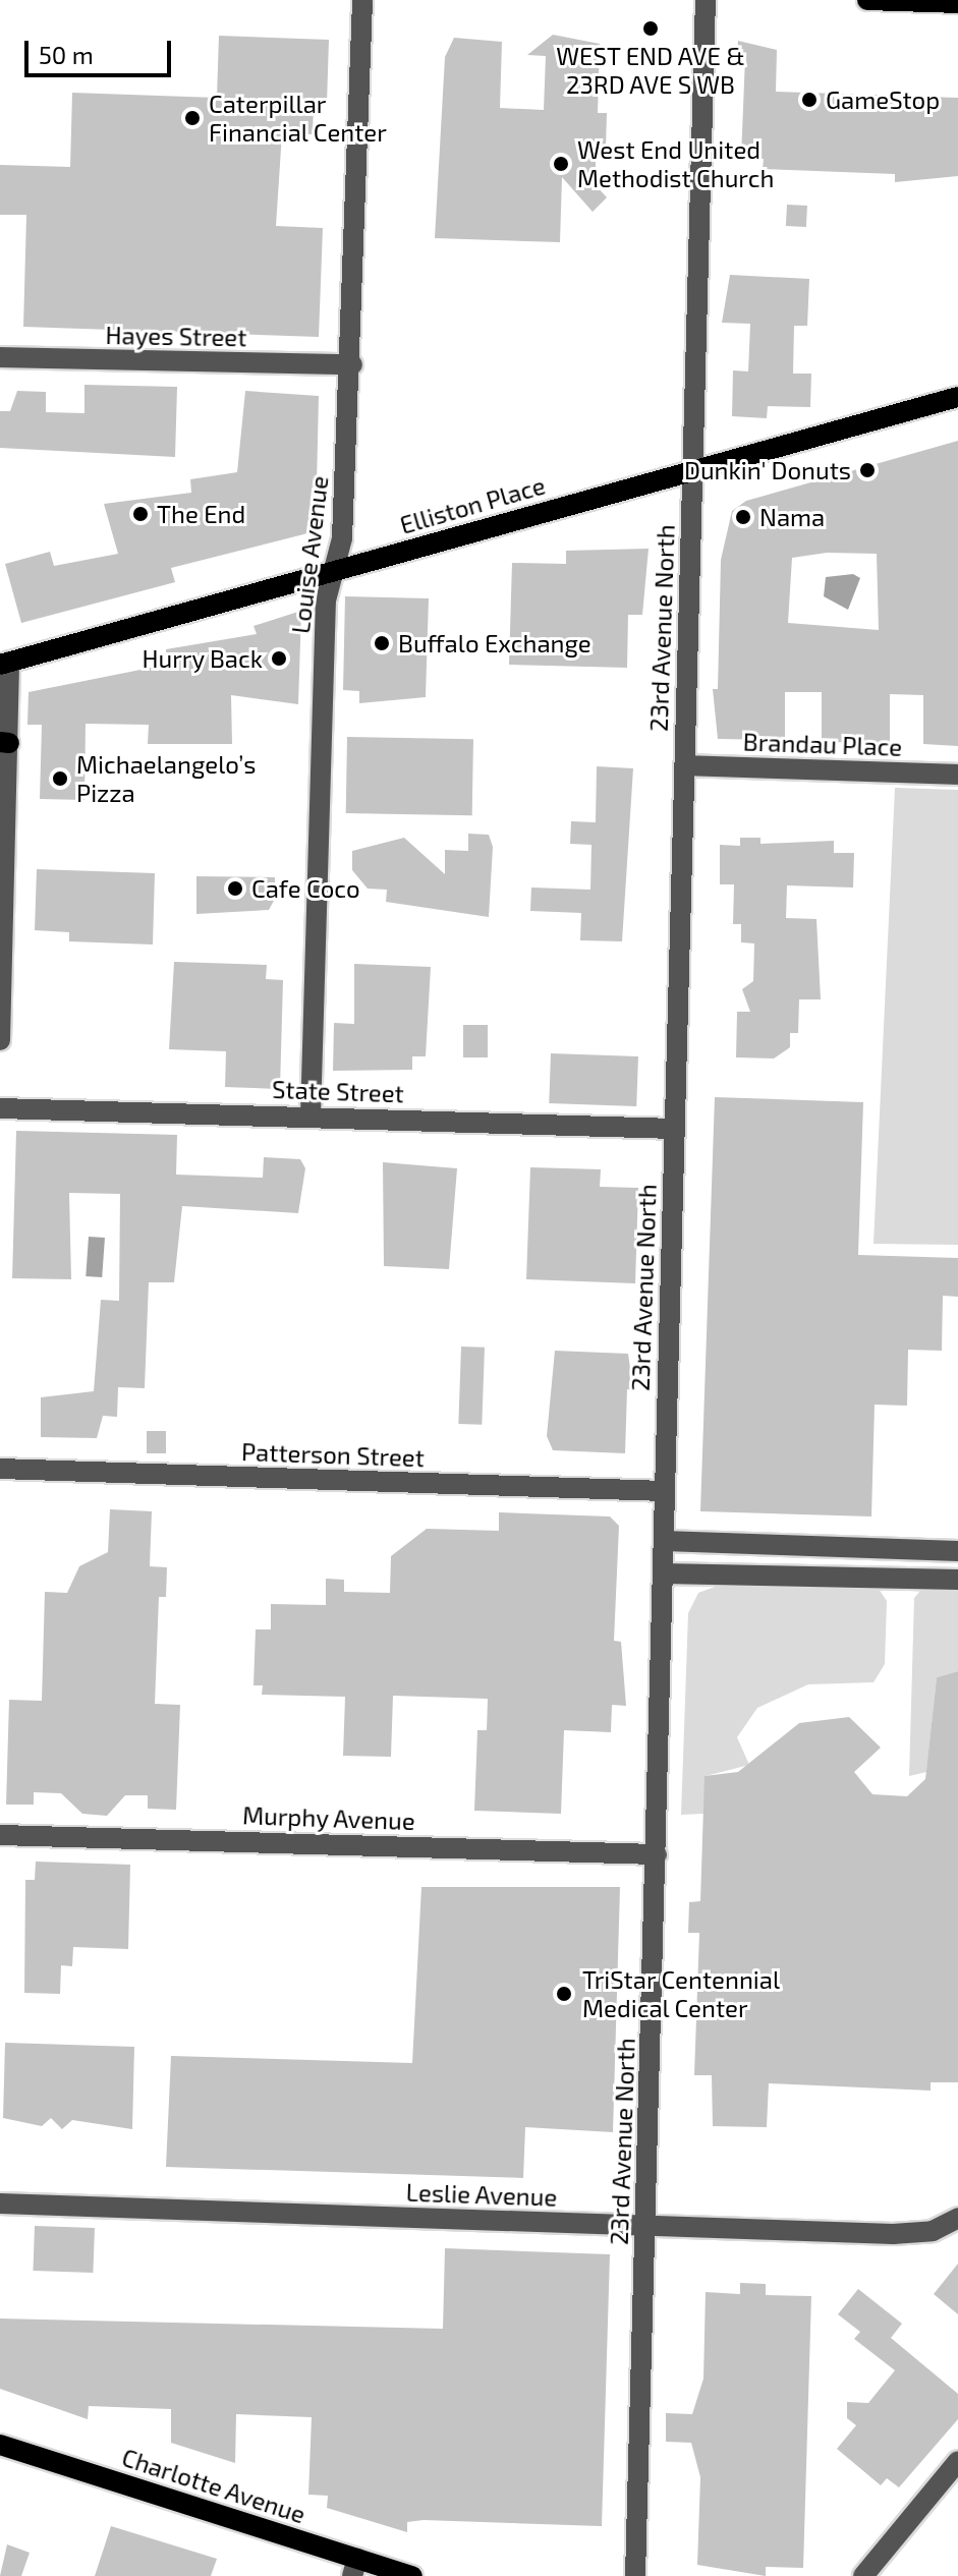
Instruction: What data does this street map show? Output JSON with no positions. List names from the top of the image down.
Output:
{
  "streets": {
    "main road": ["Elliston Place", "Charlotte Avenue"],
    "street": [
      "Hayes Street",
      "Louise Avenue",
      "23rd Avenue North",
      "Brandau Place",
      "State Street",
      "Patterson Street",
      "Murphy Avenue",
      "Leslie Avenue"
    ]
  },
  "crossings": [
    ["Hayes Street", "Louise Avenue"],
    ["Elliston Place", "Louise Avenue"],
    ["Elliston Place", "23rd Avenue North"],
    ["Louise Avenue", "State Street"],
    ["23rd Avenue North", "Brandau Place"],
    ["23rd Avenue North", "State Street"],
    ["23rd Avenue North", "Patterson Street"],
    ["23rd Avenue North", "Murphy Avenue"],
    ["23rd Avenue North", "Leslie Avenue"]
  ],
  "places": [
    "WEST END AVE & 23RD AVE S WB",
    "GameStop",
    "Caterpillar Financial Center",
    "West End United Methodist Church",
    "Dunkin' Donuts",
    "The End",
    "Nama",
    "Buffalo Exchange",
    "Hurry Back",
    "Michaelangelo’s Pizza",
    "Cafe Coco",
    "TriStar Centennial Medical Center"
  ],
  "scale_bar": "50 m"
}
